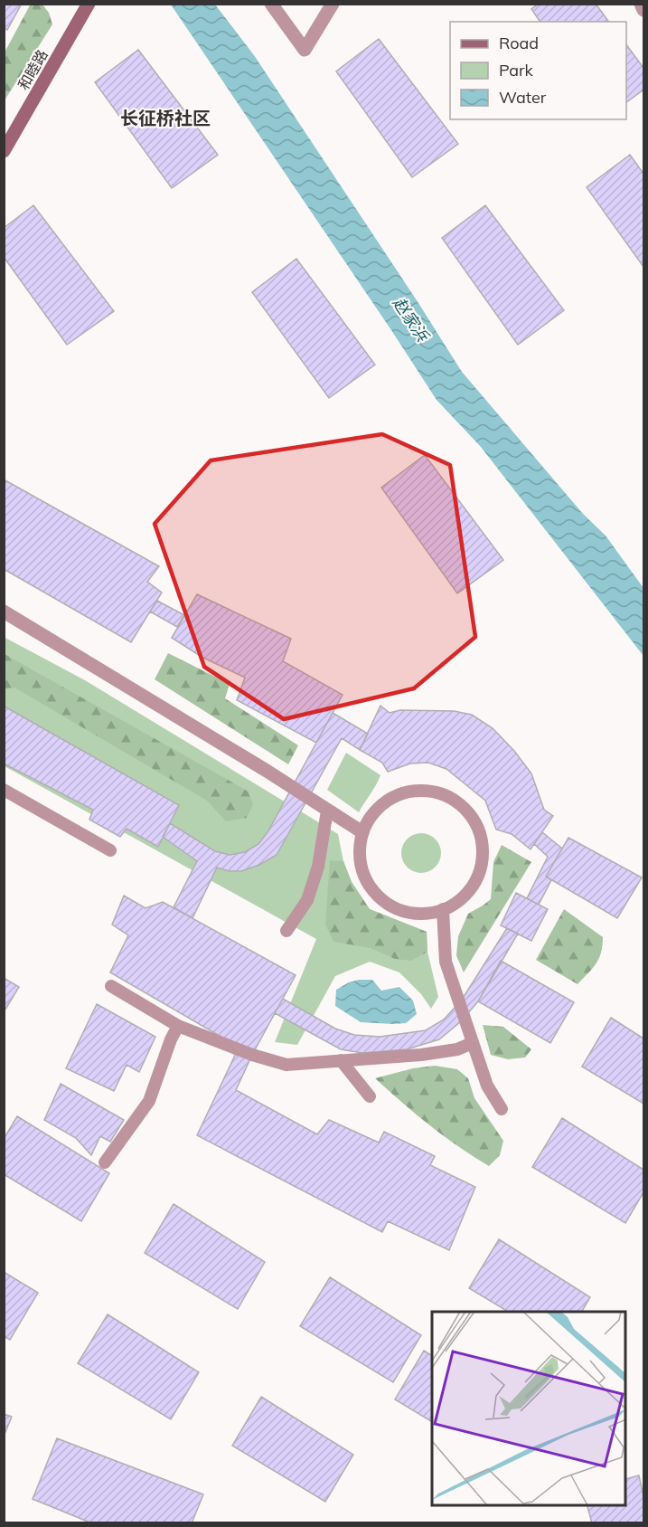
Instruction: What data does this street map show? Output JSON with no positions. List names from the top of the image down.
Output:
{
  "streets": {
    "street": ["和睦路"]
  },
  "districts": ["长征桥社区"],
  "water": ["赵家浜"],
  "legend": ["Road", "Park", "Water"]
}
